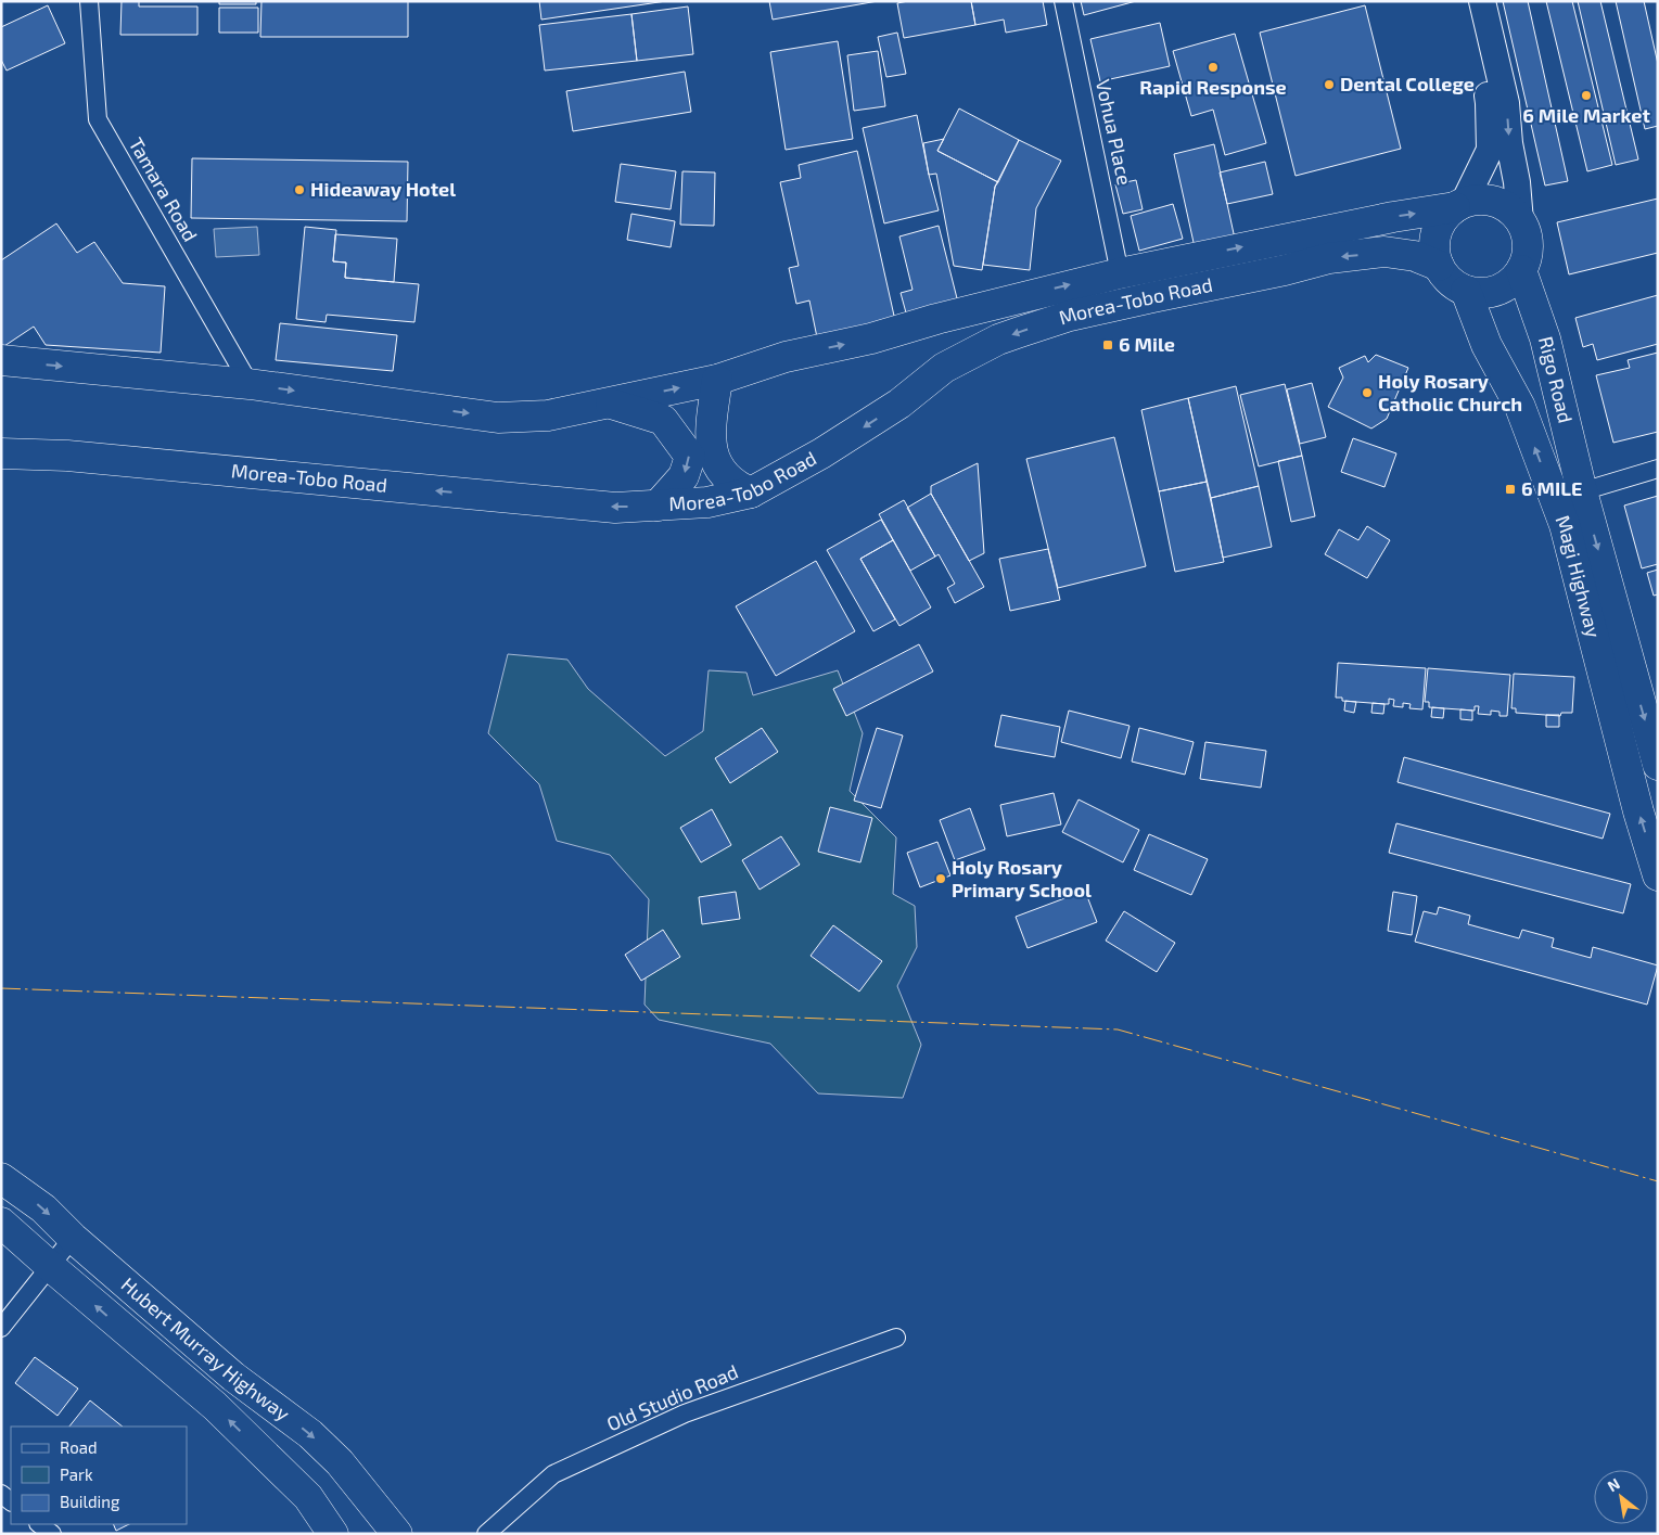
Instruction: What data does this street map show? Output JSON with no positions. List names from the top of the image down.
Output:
{
  "streets": {
    "highway": [
      "Morea-Tobo Road",
      "Rigo Road",
      "Magi Highway",
      "Hubert Murray Highway"
    ],
    "street": ["Vohua Place", "Tamara Road", "Old Studio Road"]
  },
  "crossings": [
    ["Vohua Place", "Morea-Tobo Road"],
    ["Tamara Road", "Morea-Tobo Road"],
    ["Morea-Tobo Road", "Rigo Road"],
    ["Morea-Tobo Road", "Magi Highway"],
    ["Rigo Road", "Magi Highway"]
  ],
  "places": {
    "other": [
      "Rapid Response",
      "Dental College",
      "6 Mile Market",
      "Hideaway Hotel",
      "Holy Rosary Catholic Church",
      "Holy Rosary Primary School"
    ],
    "transit": ["6 Mile", "6 MILE"]
  },
  "legend": ["Road", "Park", "Building"],
  "north": "top left"
}
